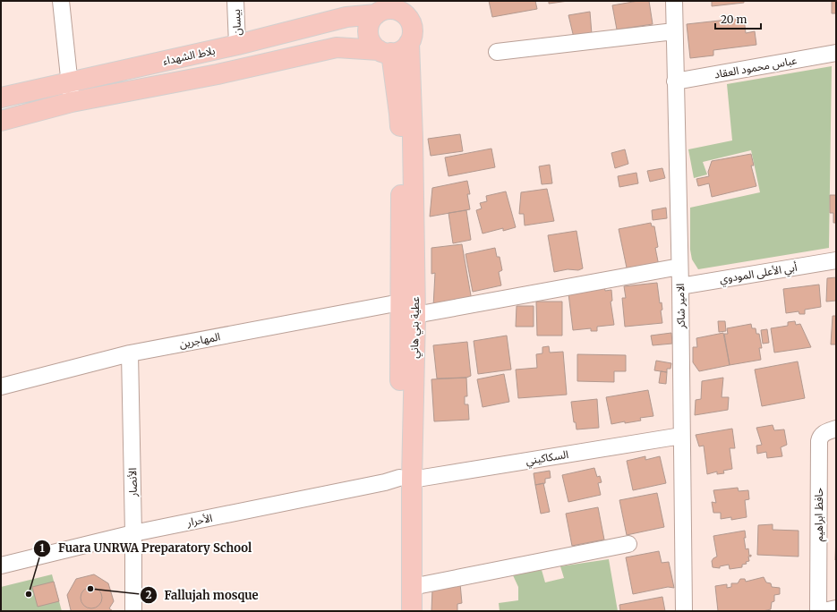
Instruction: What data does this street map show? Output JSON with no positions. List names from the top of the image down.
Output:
{
  "streets": {
    "main road": ["بلاط الشهداء", "عطية بني هاني"],
    "street": [
      "بيسان",
      "عباس محمود العقاد",
      "أبي الأعلى المودوي",
      "الامير شاكر",
      "المهاجرين",
      "السكاكيني",
      "الأنصار",
      "حافظ ابراهيم",
      "الأحرار"
    ]
  },
  "crossings": [
    ["بيسان", "بلاط الشهداء"],
    ["بلاط الشهداء", "عطية بني هاني"],
    ["عباس محمود العقاد", "الامير شاكر"],
    ["أبي الأعلى المودوي", "الامير شاكر"],
    ["الامير شاكر", "السكاكيني"],
    ["عطية بني هاني", "السكاكيني"],
    ["عطية بني هاني", "الأحرار"],
    ["المهاجرين", "الأنصار"],
    ["السكاكيني", "الأحرار"],
    ["الأنصار", "الأحرار"]
  ],
  "places": ["Fallujah mosque", "Fuara UNRWA Preparatory School"],
  "scale_bar": "20 m"
}
